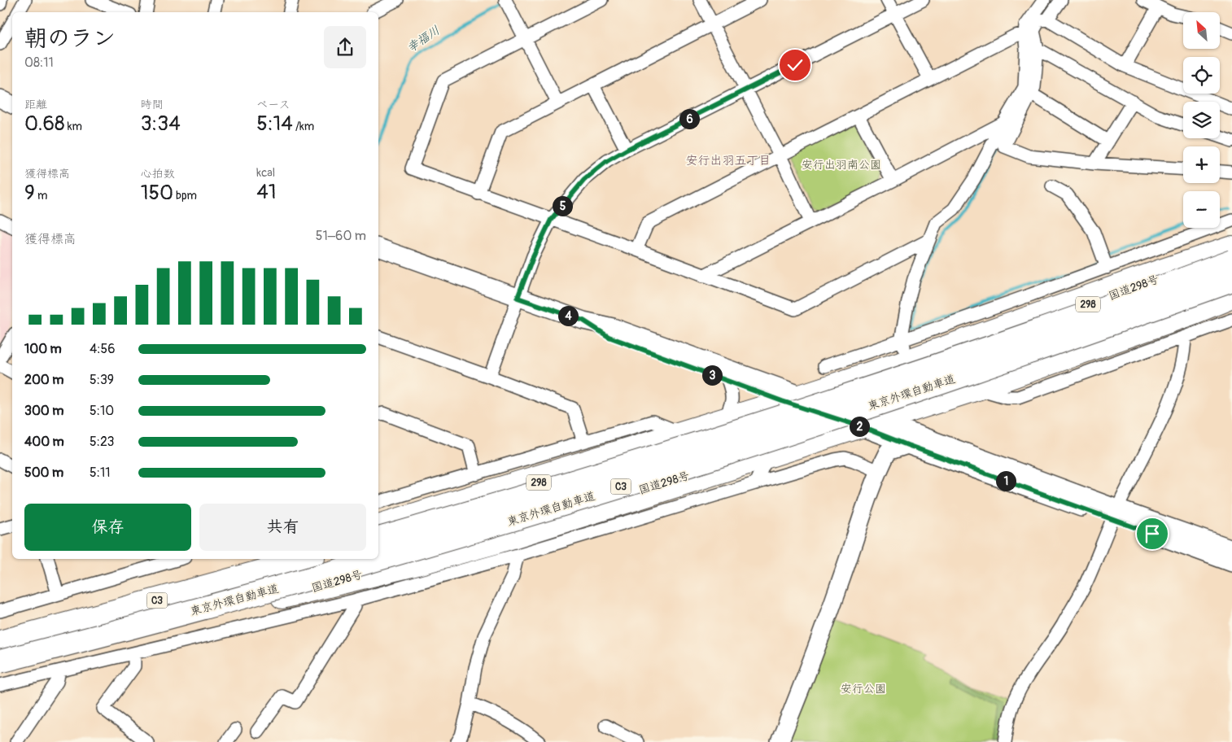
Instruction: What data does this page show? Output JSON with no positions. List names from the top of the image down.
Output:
{
  "streets": {
    "highway": [
      "国道298号",
      "298",
      "東京外環自動車道",
      "C3"
    ]
  },
  "districts": ["安行出羽五丁目"],
  "water": ["幸福川"],
  "parks": ["安行出羽南公園", "安行公園"],
  "north": "top left",
  "page": {
    "map_buttons": ["+", "−"],
    "heading": ["朝のラン", "08:11"],
    "stats": [
      ["距離", "0.68 km"],
      ["時間", "3:34"],
      ["ペース", "5:14 /km"],
      ["獲得標高", "9 m"],
      ["心拍数", "150 bpm"],
      ["kcal", "41"]
    ],
    "pins": [
      "6",
      "5",
      "4",
      "3",
      "2",
      "1"
    ],
    "chart": ["獲得標高", "51–60 m"],
    "list": [
      {
        "name": "100 m",
        "note": "4:56"
      },
      {
        "name": "200 m",
        "note": "5:39"
      },
      {
        "name": "300 m",
        "note": "5:10"
      },
      {
        "name": "400 m",
        "note": "5:23"
      },
      {
        "name": "500 m",
        "note": "5:11"
      }
    ],
    "buttons": ["保存", "共有"]
  }
}
